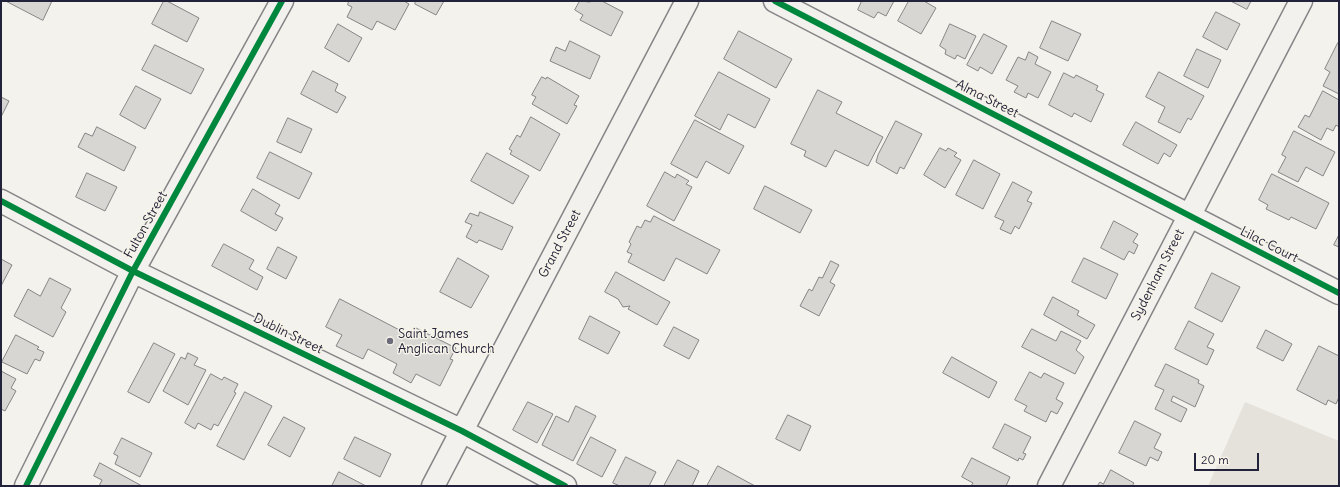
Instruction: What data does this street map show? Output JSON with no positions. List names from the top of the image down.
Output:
{
  "streets": {
    "street": [
      "Alma Street",
      "Fulton Street",
      "Grand Street",
      "Lilac Court",
      "Sydenham Street",
      "Dublin Street"
    ]
  },
  "crossings": [
    ["Alma Street", "Lilac Court"],
    ["Alma Street", "Sydenham Street"],
    ["Fulton Street", "Dublin Street"],
    ["Grand Street", "Dublin Street"],
    ["Lilac Court", "Sydenham Street"]
  ],
  "places": ["Saint James Anglican Church"],
  "scale_bar": "20 m"
}
